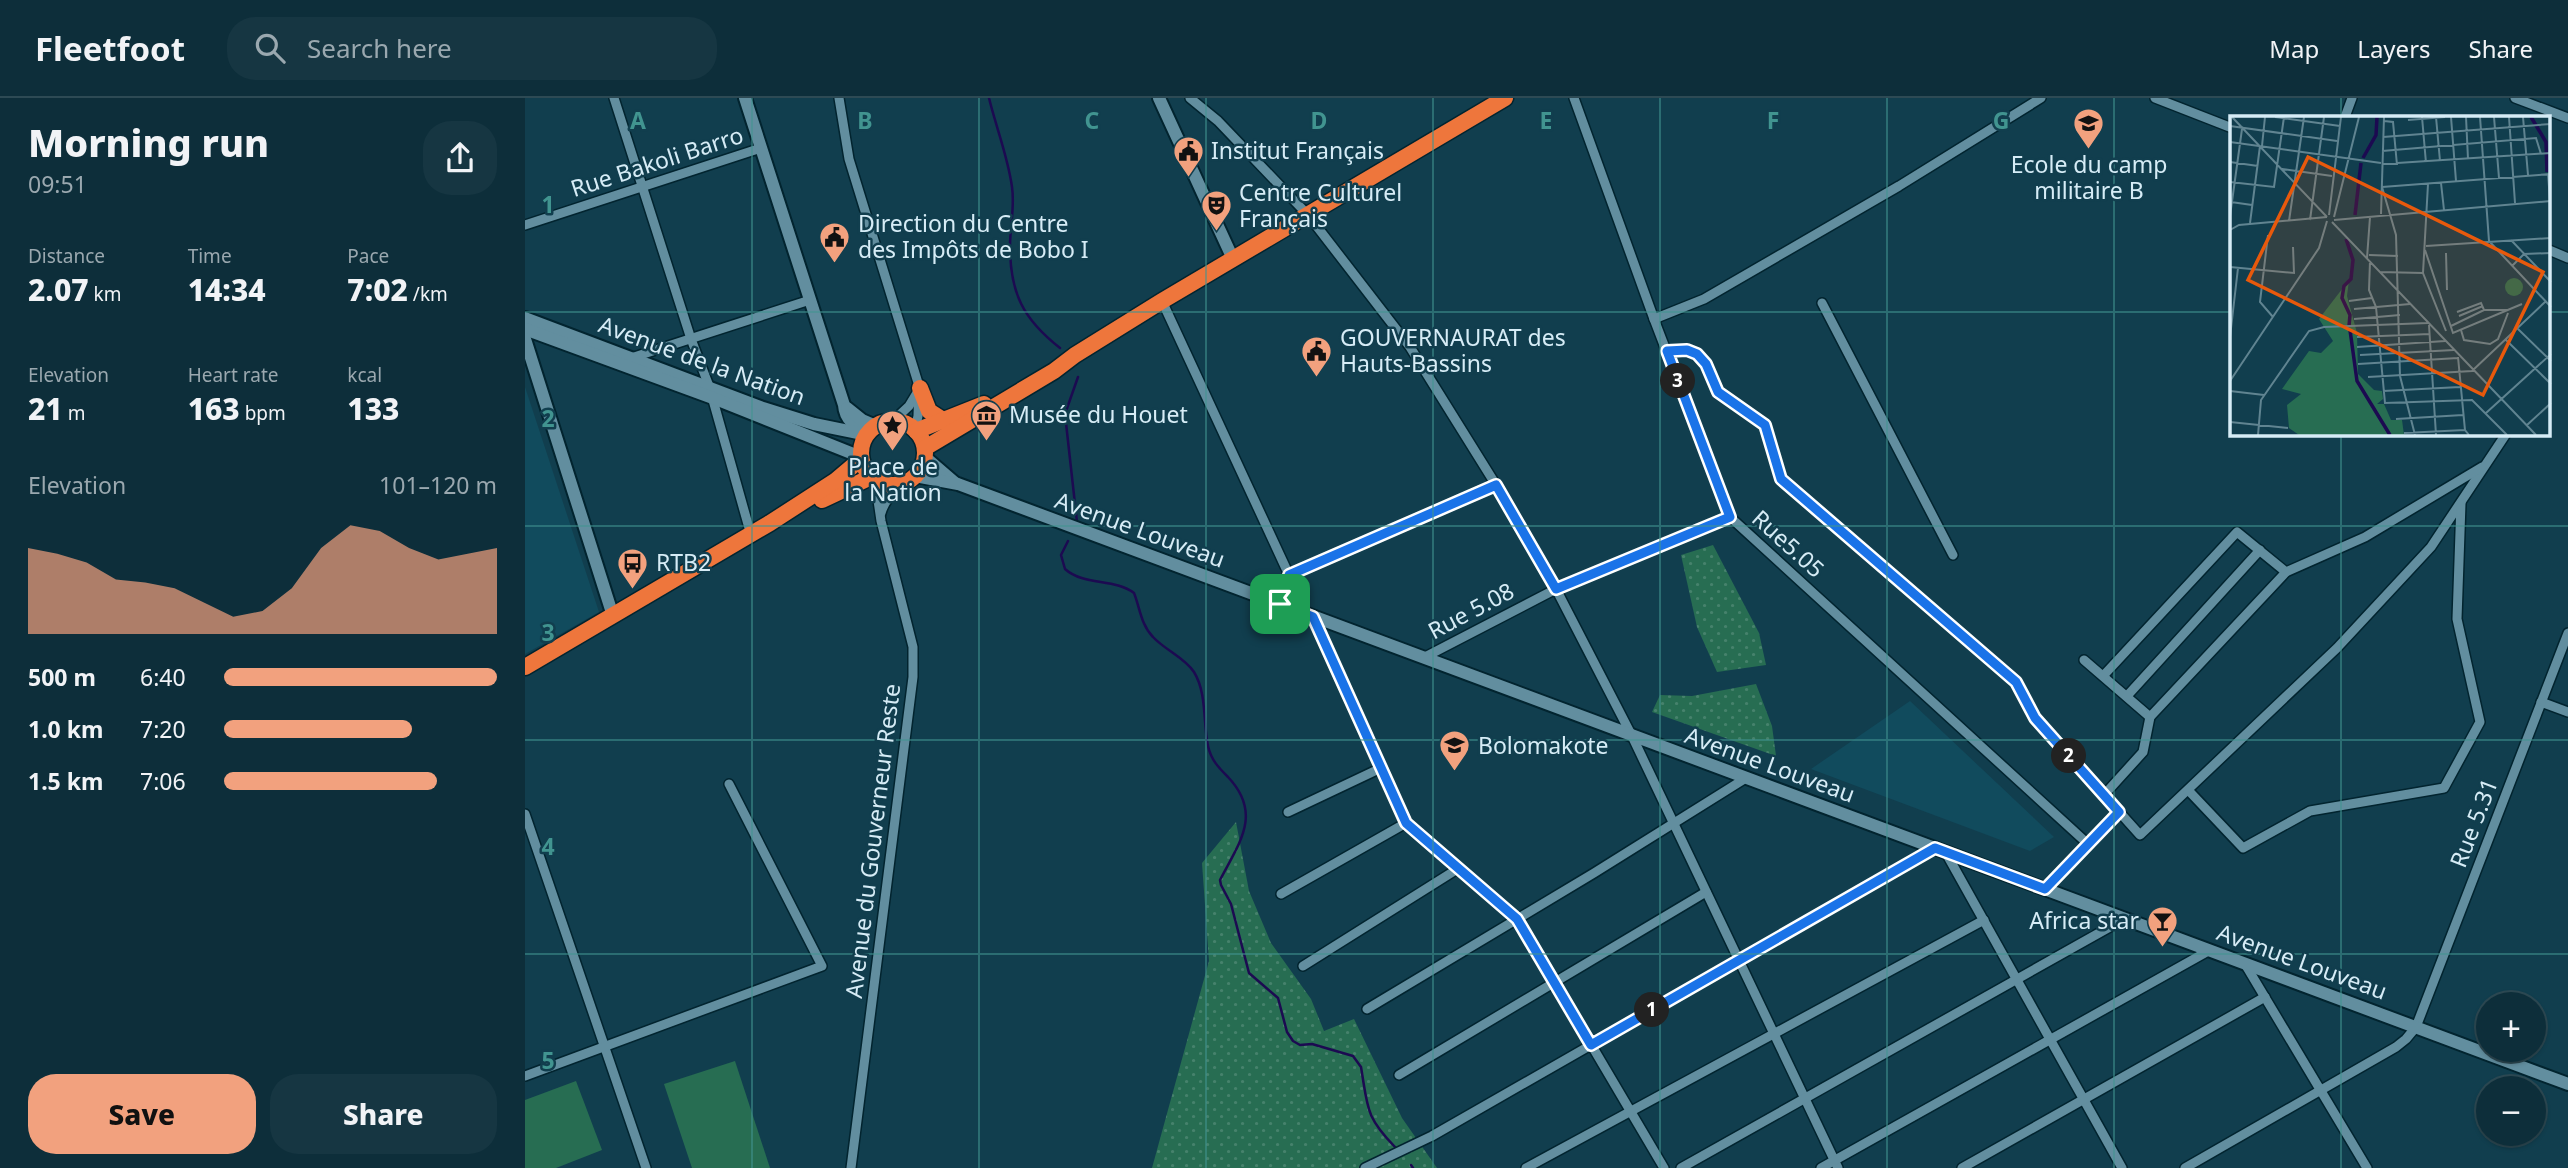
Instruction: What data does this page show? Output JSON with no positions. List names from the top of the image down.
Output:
{
  "streets": {
    "main road": ["Avenue de la Nation", "Avenue Louveau"],
    "street": [
      "Rue Bakoli Barro",
      "Rue5.05",
      "Rue 5.08",
      "Rue 5.31",
      "Avenue du Gouverneur Reste"
    ]
  },
  "crossings": [
    ["Avenue de la Nation", "Avenue Louveau"],
    ["Avenue de la Nation", "Avenue du Gouverneur Reste"],
    ["Avenue Louveau", "Rue 5.08"],
    ["Avenue Louveau", "Rue 5.31"],
    ["Avenue Louveau", "Avenue du Gouverneur Reste"],
    ["Rue5.05", "Rue 5.08"]
  ],
  "places": {
    "school or university": ["Ecole du camp militaire B", "Bolomakote"],
    "public building": ["Institut Français", "Direction du Centre des Impôts de Bobo I", "GOUVERNAURAT des Hauts-Bassins"],
    "theatre": ["Centre Culturel Français"],
    "museum": ["Musée du Houet"],
    "place": ["Place de la Nation"],
    "bus stop": ["RTB2"],
    "bar": ["Africa star"]
  },
  "page": {
    "header": "Fleetfoot",
    "search": "Search here",
    "nav": ["Map", "Layers", "Share"],
    "heading": ["Morning run", "09:51"],
    "stats": [
      ["Distance", "2.07 km"],
      ["Time", "14:34"],
      ["Pace", "7:02 /km"],
      ["Elevation", "21 m"],
      ["Heart rate", "163 bpm"],
      ["kcal", "133"]
    ],
    "pins": ["3", "2", "1"],
    "chart": ["Elevation", "101–120 m"],
    "list": [
      {
        "name": "500 m",
        "note": "6:40"
      },
      {
        "name": "1.0 km",
        "note": "7:20"
      },
      {
        "name": "1.5 km",
        "note": "7:06"
      }
    ],
    "map_buttons": ["+", "−"],
    "buttons": ["Save", "Share"]
  },
  "grid": {
    "columns": [
      "A",
      "B",
      "C",
      "D",
      "E",
      "F",
      "G"
    ],
    "rows": [
      "1",
      "2",
      "3",
      "4",
      "5"
    ]
  }
}
